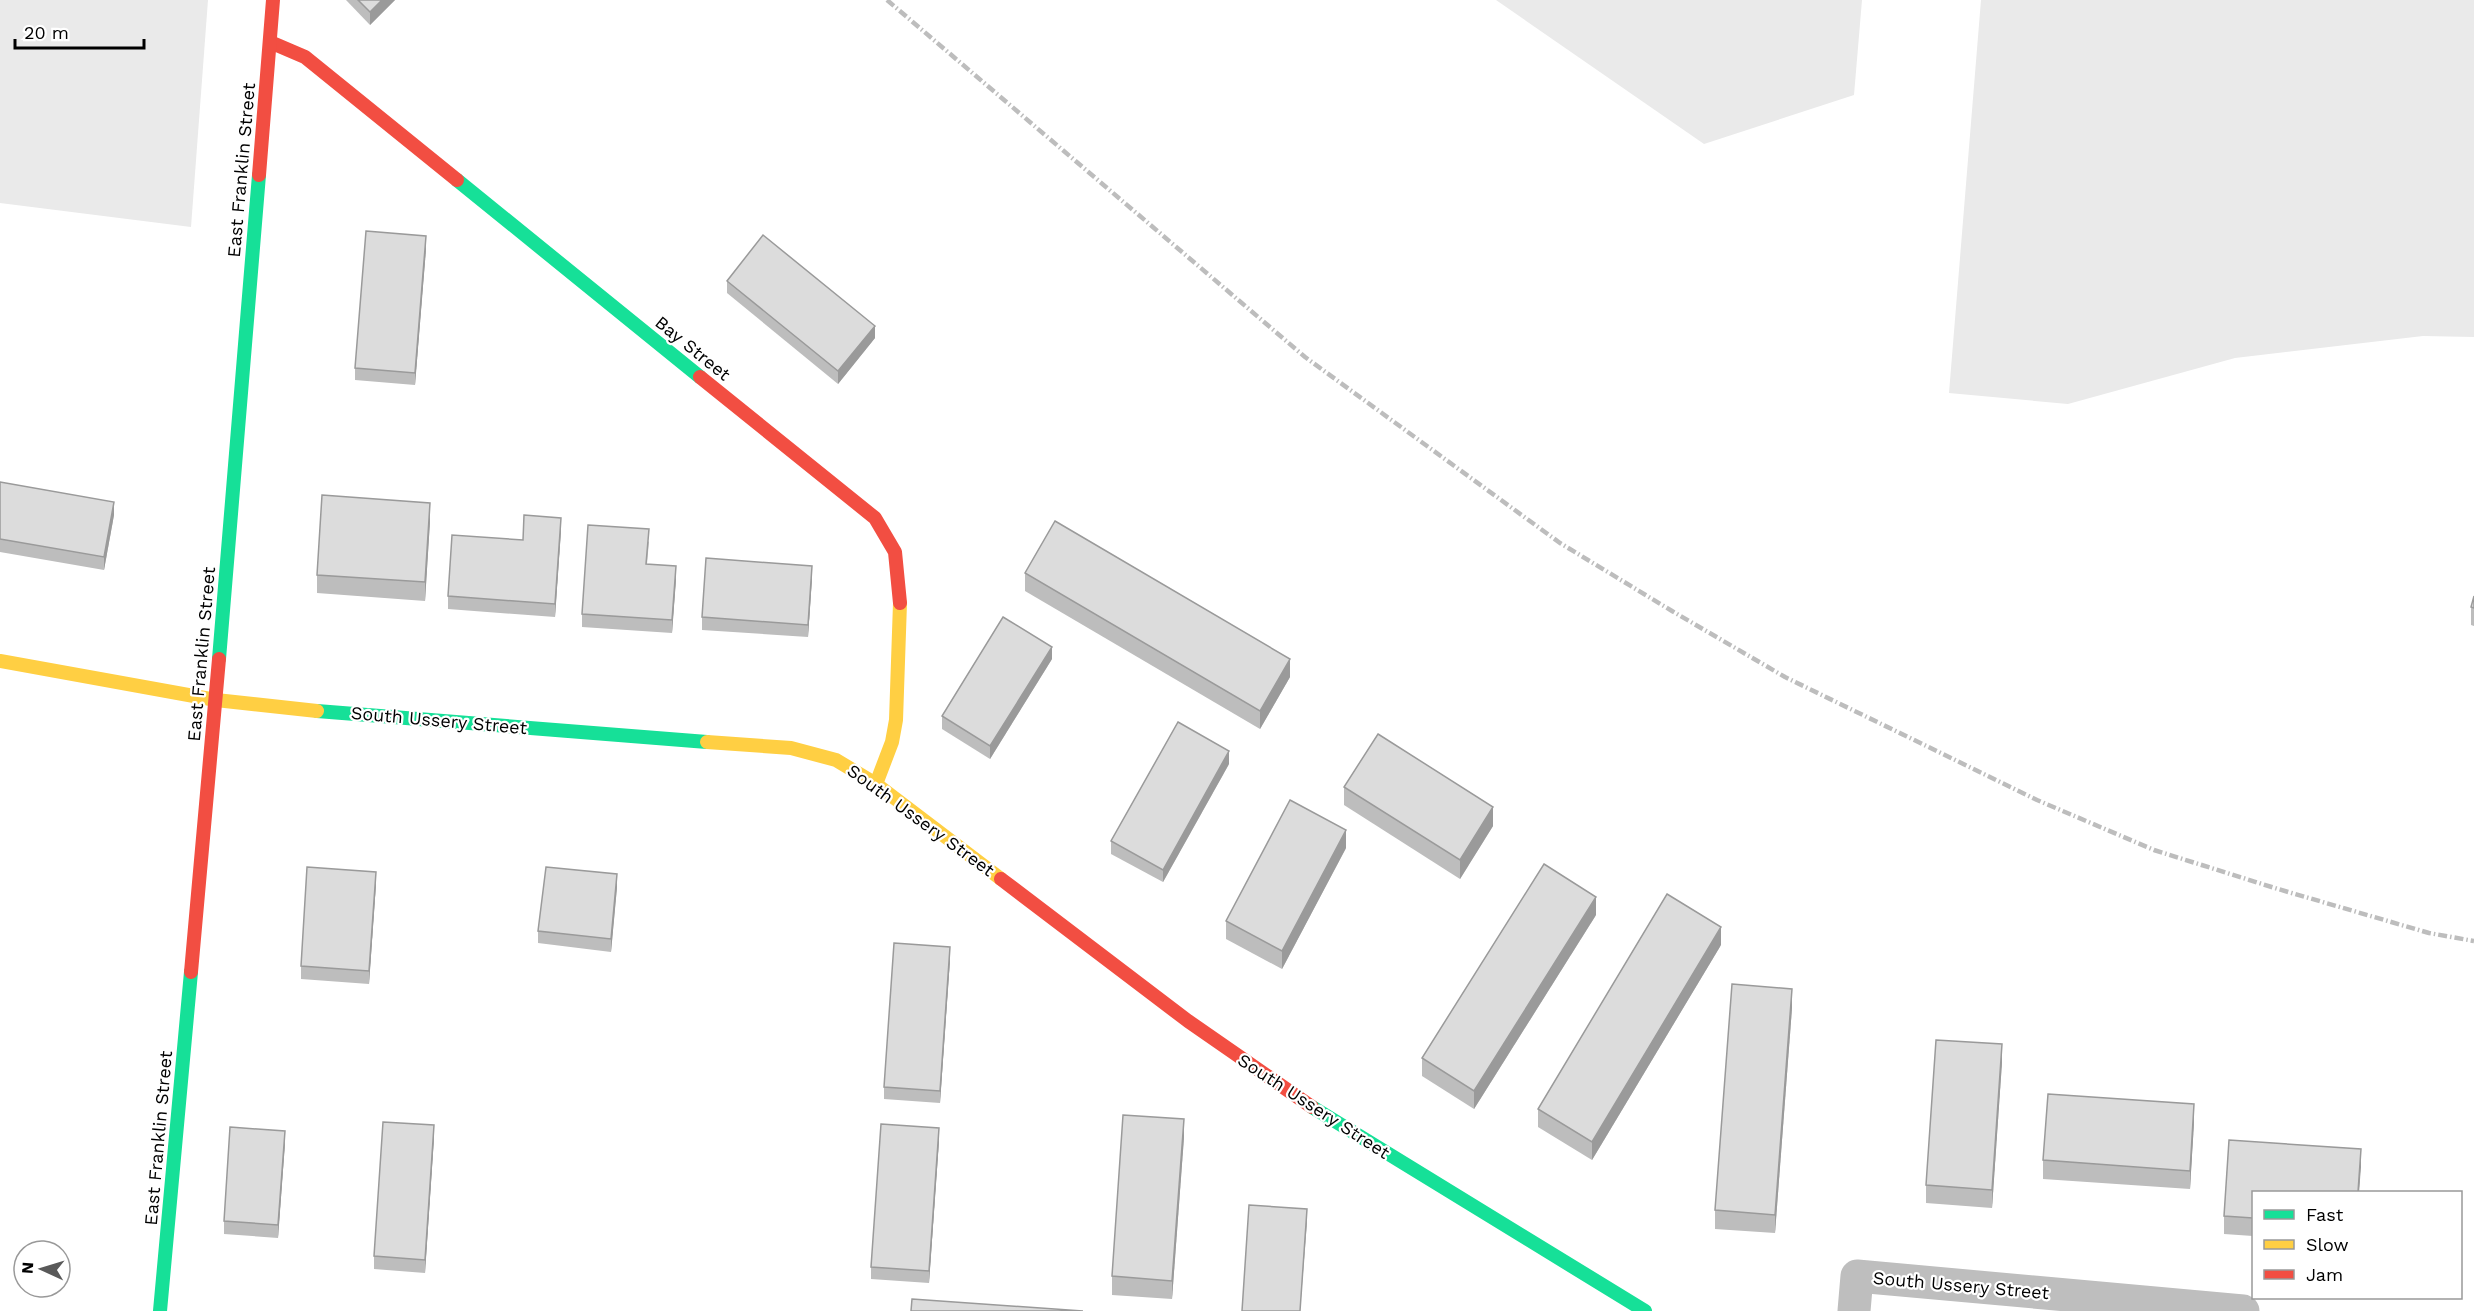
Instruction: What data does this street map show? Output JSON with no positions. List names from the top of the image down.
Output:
{
  "streets": {
    "street": ["East Franklin Street", "Bay Street", "South Ussery Street"]
  },
  "crossings": [
    ["East Franklin Street", "Bay Street"],
    ["East Franklin Street", "South Ussery Street"],
    ["Bay Street", "South Ussery Street"]
  ],
  "legend": ["Fast", "Slow", "Jam"],
  "scale_bar": "20 m",
  "north": "left"
}
